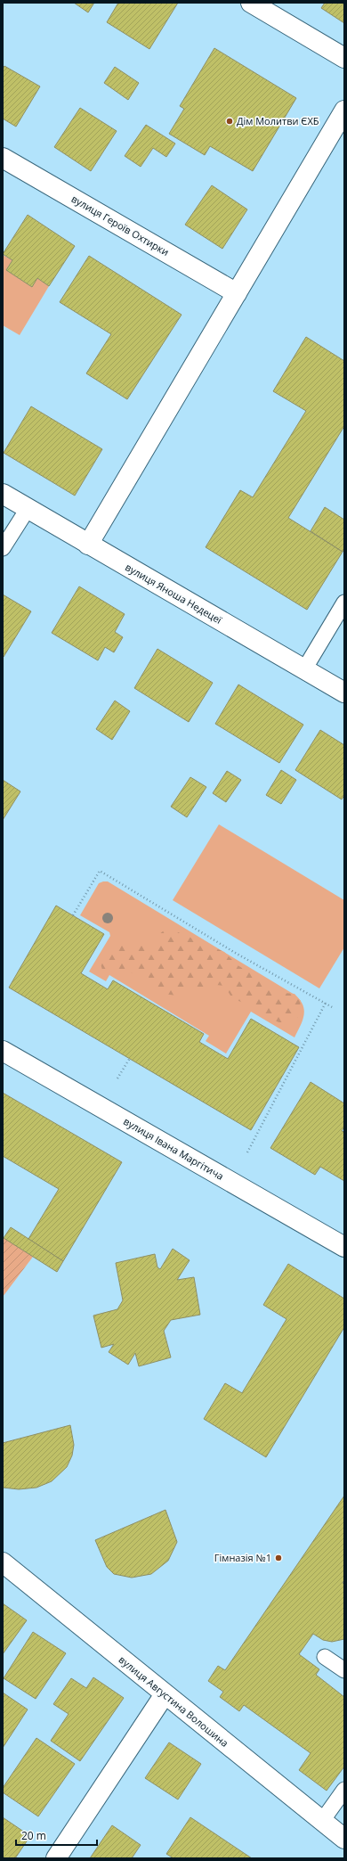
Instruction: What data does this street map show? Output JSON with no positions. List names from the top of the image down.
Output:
{
  "streets": {
    "street": [
      "вулиця Героїв Охтирки",
      "вулиця Яноша Недецеї",
      "вулиця Івана Маргітича",
      "вулиця Августина Волошина"
    ]
  },
  "places": ["Дім Молитви ЄХБ", "Гімназія №1"],
  "scale_bar": "20 m"
}
